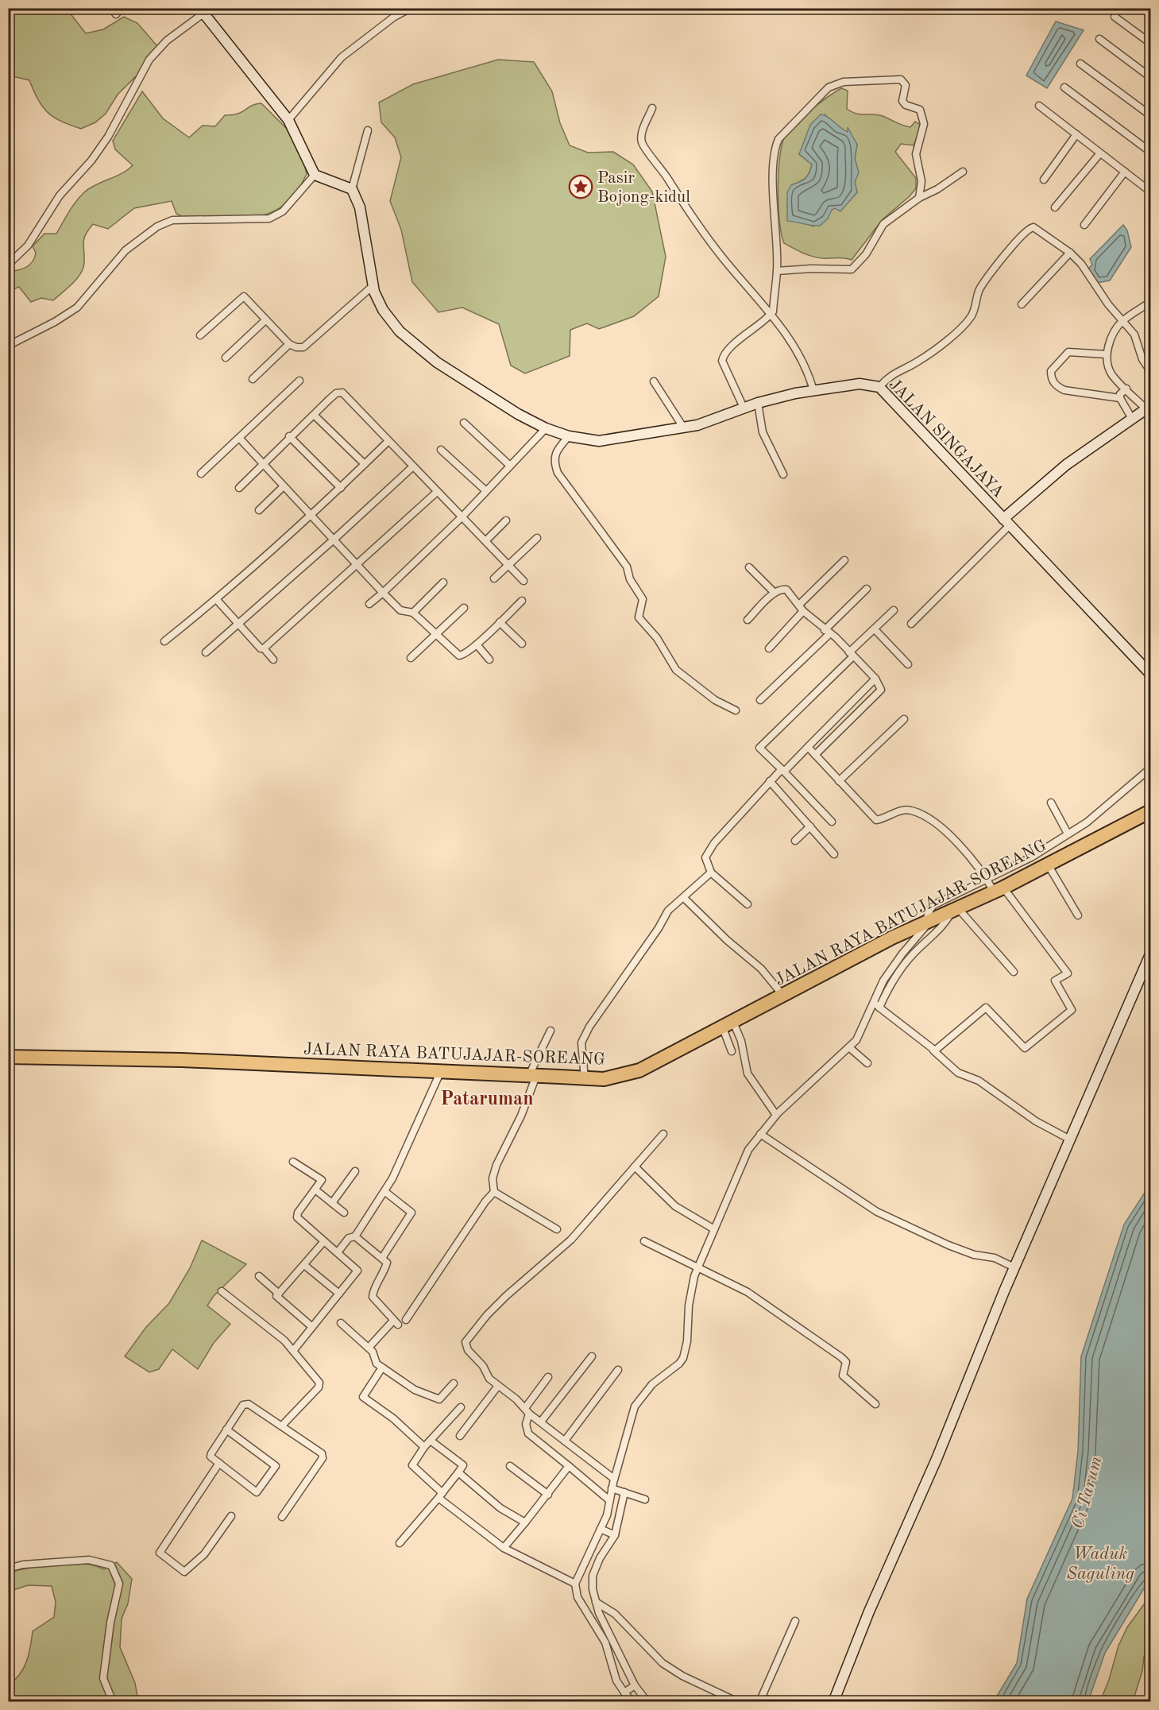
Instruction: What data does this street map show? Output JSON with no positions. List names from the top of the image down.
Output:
{
  "streets": {
    "highway": ["JALAN RAYA BATUJAJAR-SOREANG"],
    "street": ["JALAN SINGAJAYA"]
  },
  "districts": ["Pataruman"],
  "water": ["Ci Tarum", "Waduk Saguling"],
  "places": {
    "place": ["Pasir Bojong-kidul"]
  }
}
